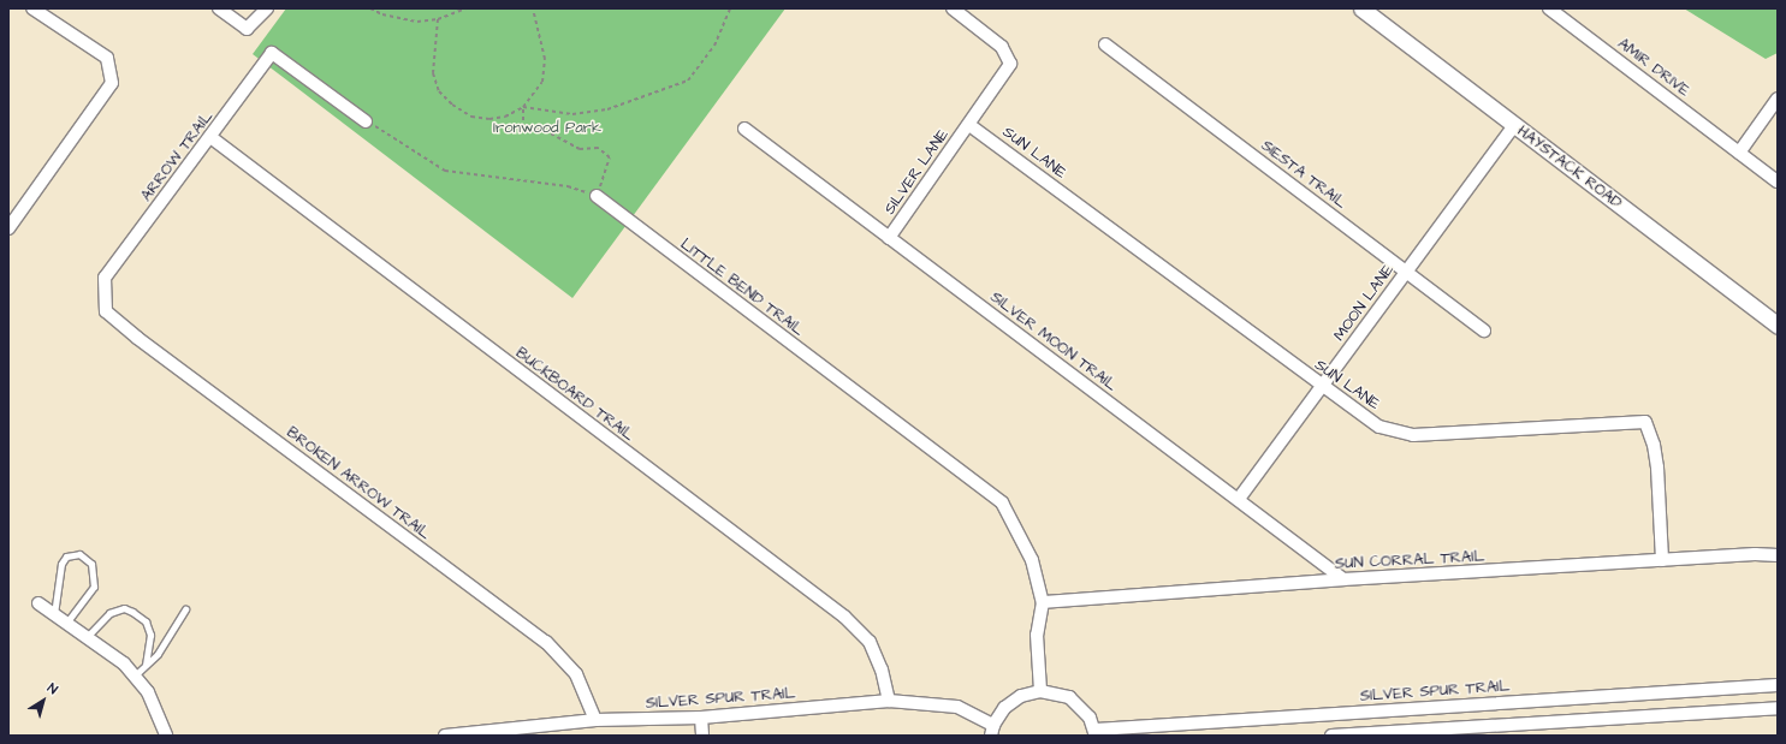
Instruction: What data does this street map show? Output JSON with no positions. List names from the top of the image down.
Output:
{
  "streets": {
    "street": [
      "AMIR DRIVE",
      "SUN LANE",
      "ARROW TRAIL",
      "HAYSTACK ROAD",
      "SILVER LANE",
      "SIESTA TRAIL",
      "LITTLE BEND TRAIL",
      "MOON LANE",
      "SILVER MOON TRAIL",
      "BUCKBOARD TRAIL",
      "BROKEN ARROW TRAIL",
      "SUN CORRAL TRAIL",
      "SILVER SPUR TRAIL"
    ]
  },
  "crossings": [
    ["SUN LANE", "SILVER LANE"],
    ["SUN LANE", "MOON LANE"],
    ["SUN LANE", "SUN CORRAL TRAIL"],
    ["ARROW TRAIL", "BUCKBOARD TRAIL"],
    ["ARROW TRAIL", "BROKEN ARROW TRAIL"],
    ["HAYSTACK ROAD", "MOON LANE"],
    ["SILVER LANE", "SILVER MOON TRAIL"],
    ["SIESTA TRAIL", "MOON LANE"],
    ["LITTLE BEND TRAIL", "SUN CORRAL TRAIL"],
    ["MOON LANE", "SILVER MOON TRAIL"],
    ["SILVER MOON TRAIL", "SUN CORRAL TRAIL"],
    ["BUCKBOARD TRAIL", "SILVER SPUR TRAIL"],
    ["BROKEN ARROW TRAIL", "SILVER SPUR TRAIL"]
  ],
  "parks": ["Ironwood Park"],
  "north": "top right"
}
